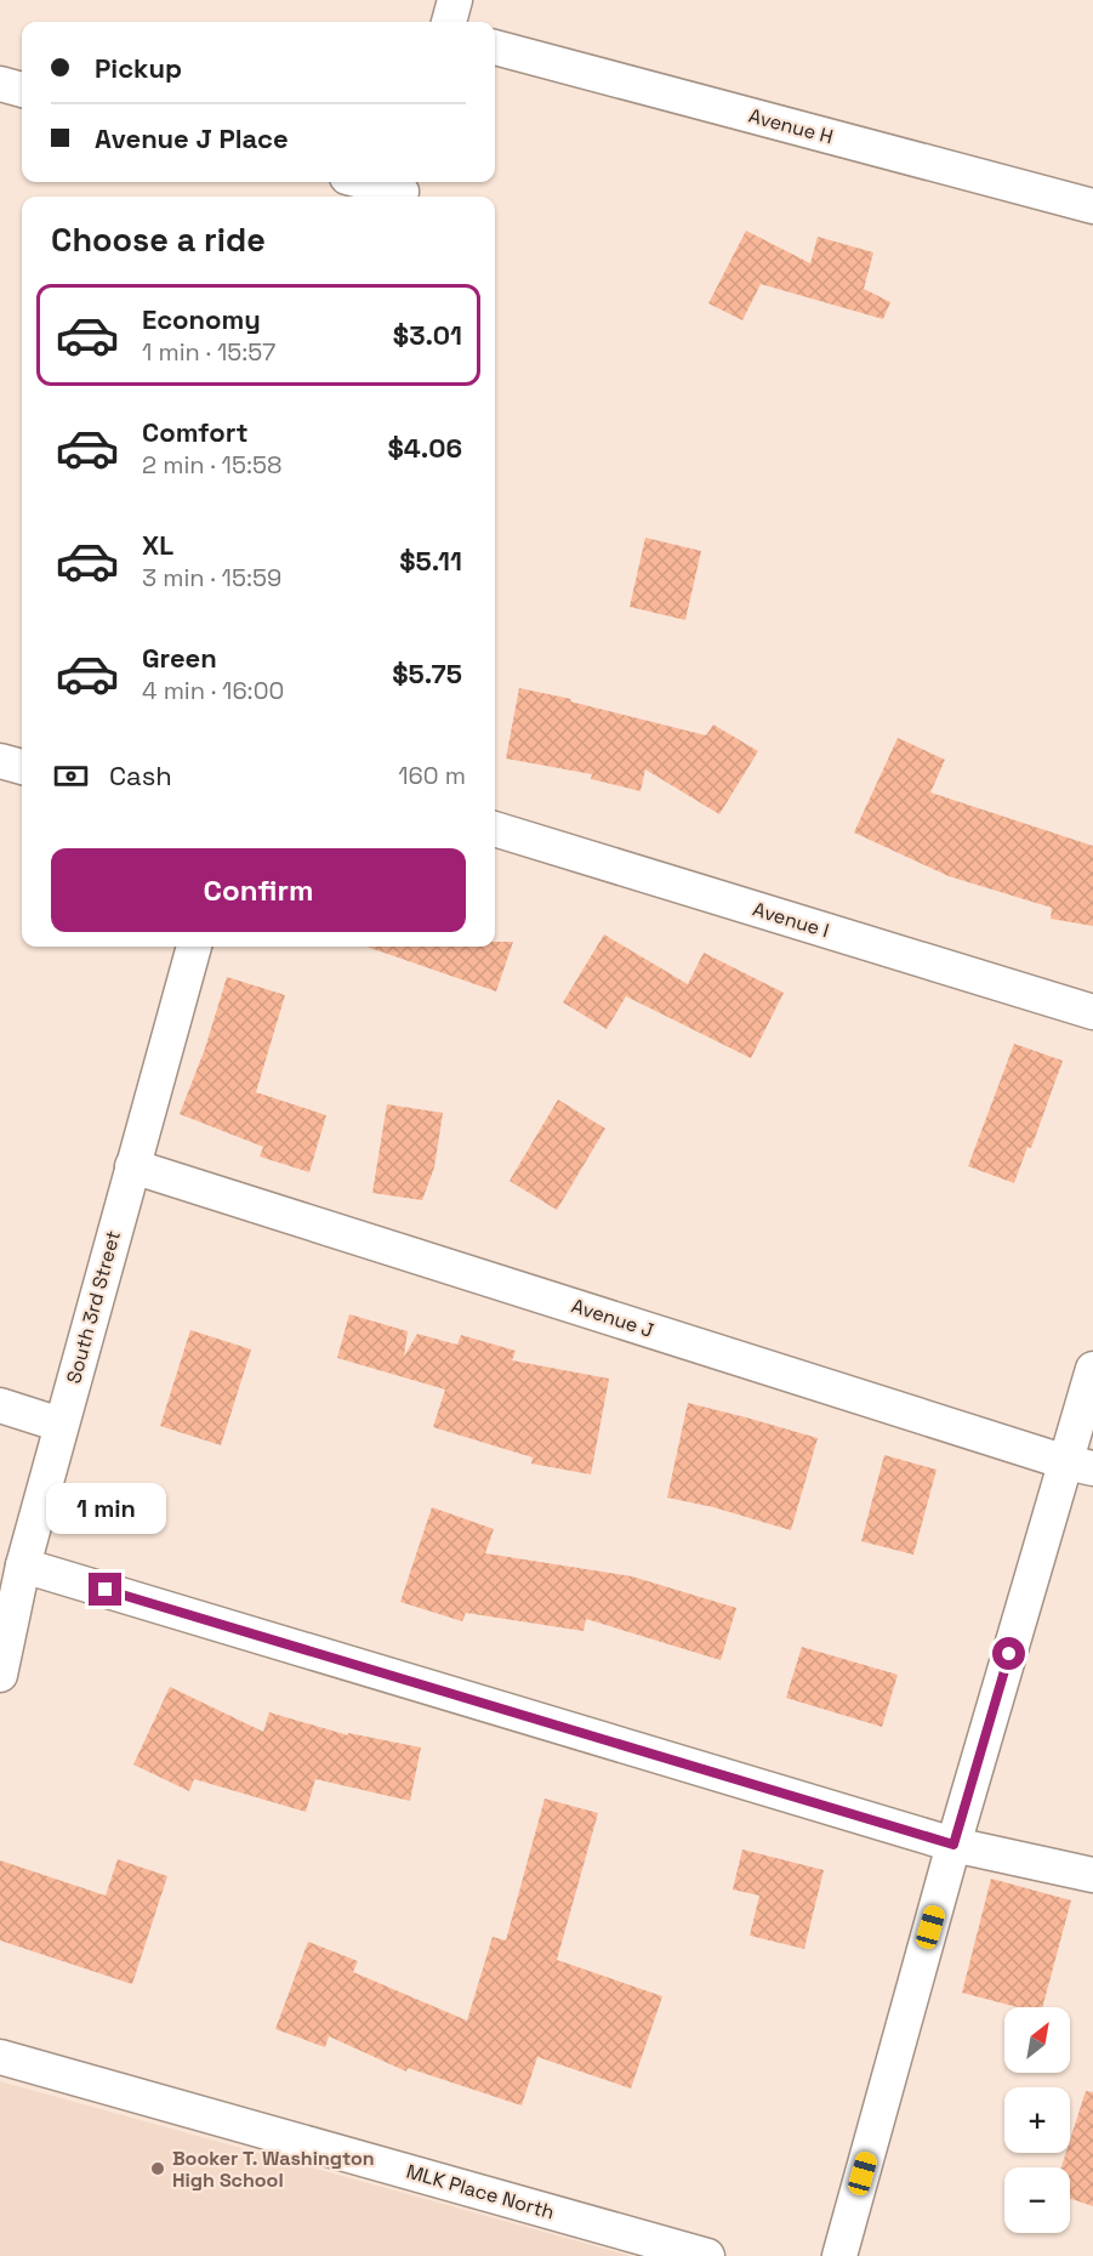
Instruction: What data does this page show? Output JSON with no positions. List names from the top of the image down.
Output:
{
  "streets": {
    "street": [
      "Avenue H",
      "Avenue I",
      "South 3rd Street",
      "Avenue J",
      "MLK Place North"
    ]
  },
  "crossings": [
    ["South 3rd Street", "Avenue J"]
  ],
  "places": ["Booker T. Washington High School"],
  "north": "top right",
  "page": {
    "banner": ["Pickup", "Avenue J Place"],
    "heading": "Choose a ride",
    "list": [
      {
        "name": "Economy",
        "note": "1 min · 15:57",
        "value": "$3.01"
      },
      {
        "name": "Comfort",
        "note": "2 min · 15:58",
        "value": "$4.06"
      },
      {
        "name": "XL",
        "note": "3 min · 15:59",
        "value": "$5.11"
      },
      {
        "name": "Green",
        "note": "4 min · 16:00",
        "value": "$5.75"
      }
    ],
    "pay": ["Cash", "160 m"],
    "buttons": "Confirm",
    "bubble": "1 min",
    "map_buttons": ["+", "−"]
  }
}
